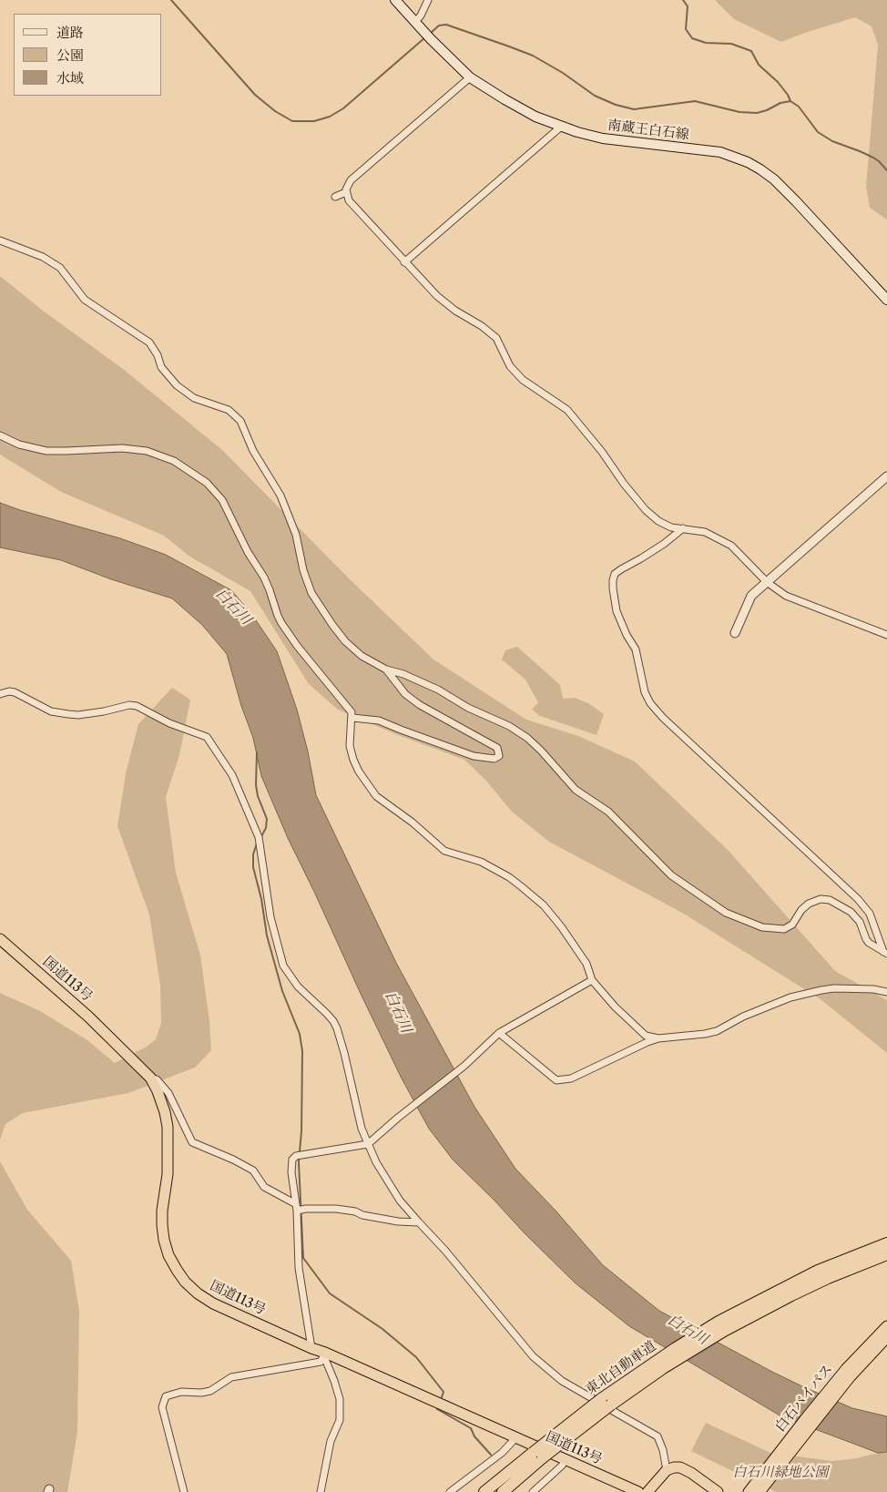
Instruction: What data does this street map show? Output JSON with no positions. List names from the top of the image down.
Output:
{
  "streets": {
    "highway": ["国道113号", "東北自動車道", "白石バイパス"],
    "main road": ["南蔵王白石線"]
  },
  "water": ["白石川"],
  "parks": ["白石川緑地公園"],
  "legend": ["道路", "公園", "水域"]
}
